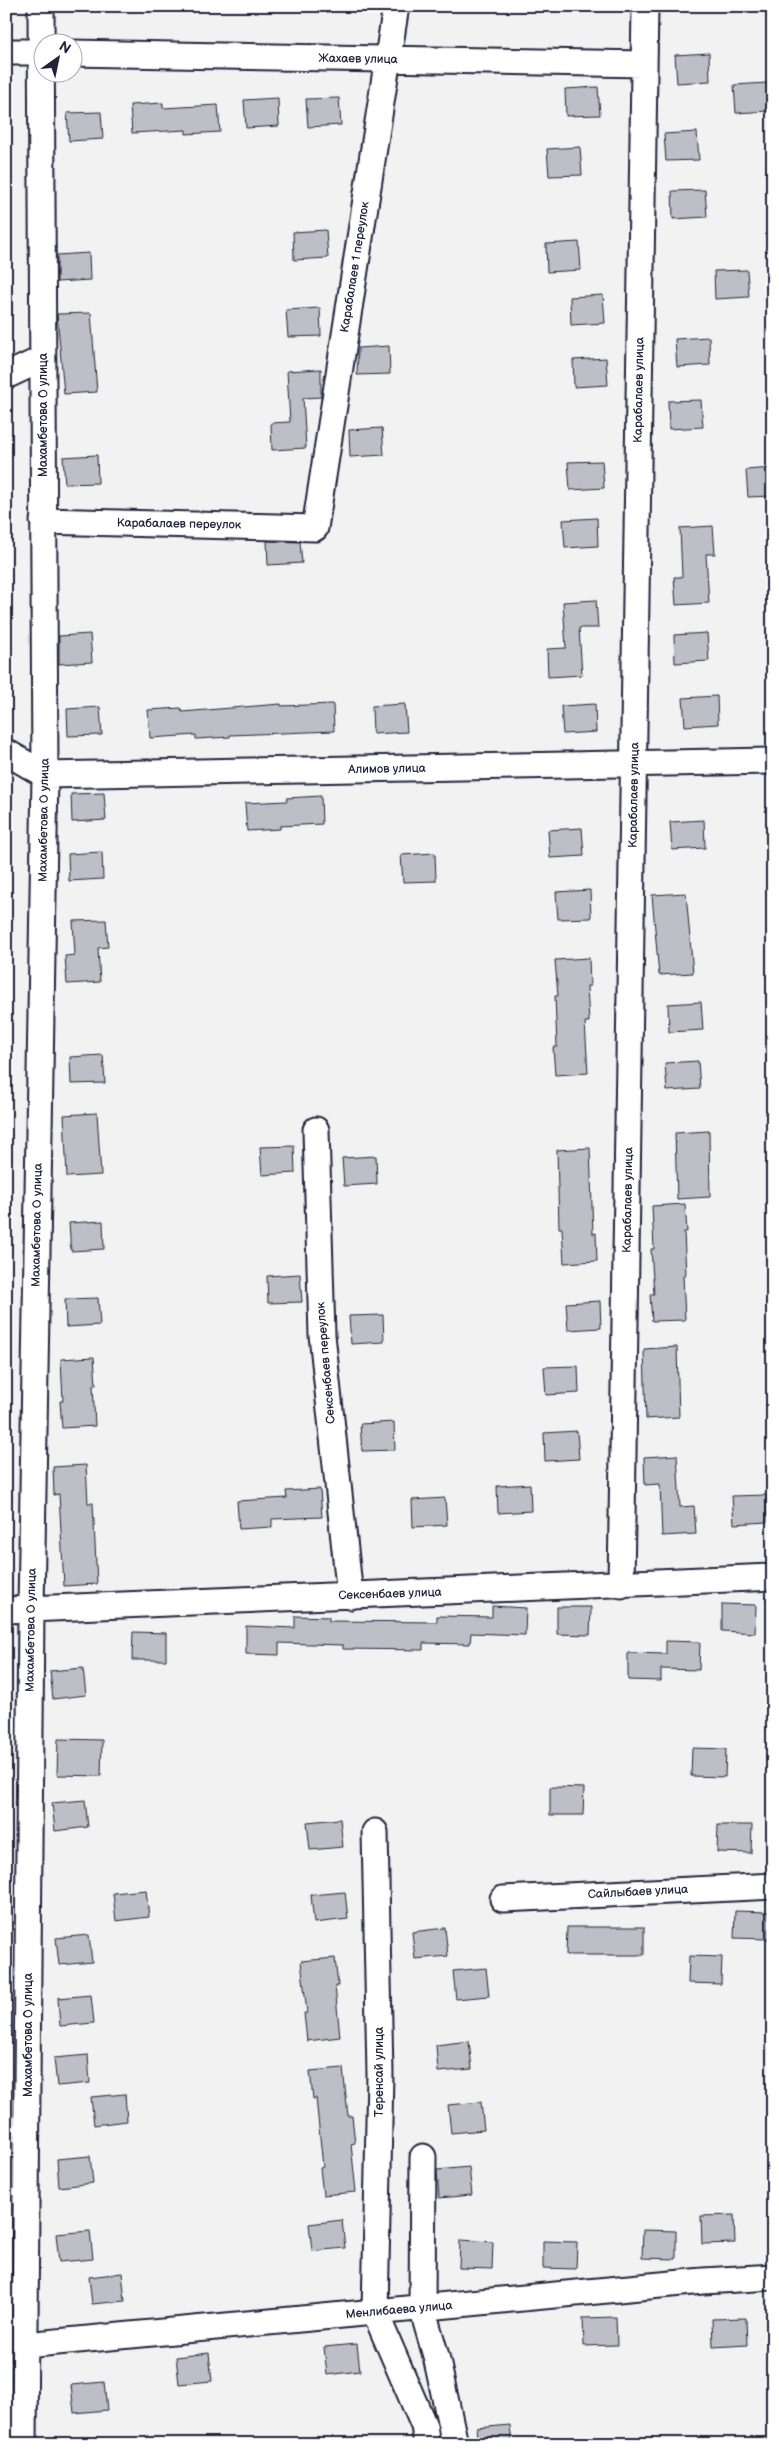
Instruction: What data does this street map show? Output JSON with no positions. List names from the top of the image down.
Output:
{
  "streets": {
    "street": [
      "Жахаев улица",
      "Карабалаев 1 переулок",
      "Карабалаев улица",
      "Махамбетова О улица",
      "Карабалаев переулок",
      "Алимов улица",
      "Сексенбаев переулок",
      "Сексенбаев улица",
      "Сайлыбаев улица",
      "Теренсай улица",
      "Менлибаева улица"
    ]
  },
  "crossings": [
    ["Жахаев улица", "Карабалаев 1 переулок"],
    ["Жахаев улица", "Карабалаев улица"],
    ["Карабалаев 1 переулок", "Карабалаев переулок"],
    ["Карабалаев улица", "Алимов улица"],
    ["Карабалаев улица", "Сексенбаев улица"],
    ["Махамбетова О улица", "Карабалаев переулок"],
    ["Махамбетова О улица", "Алимов улица"],
    ["Махамбетова О улица", "Сексенбаев улица"],
    ["Махамбетова О улица", "Менлибаева улица"],
    ["Сексенбаев переулок", "Сексенбаев улица"],
    ["Теренсай улица", "Менлибаева улица"]
  ],
  "north": "top right"
}
